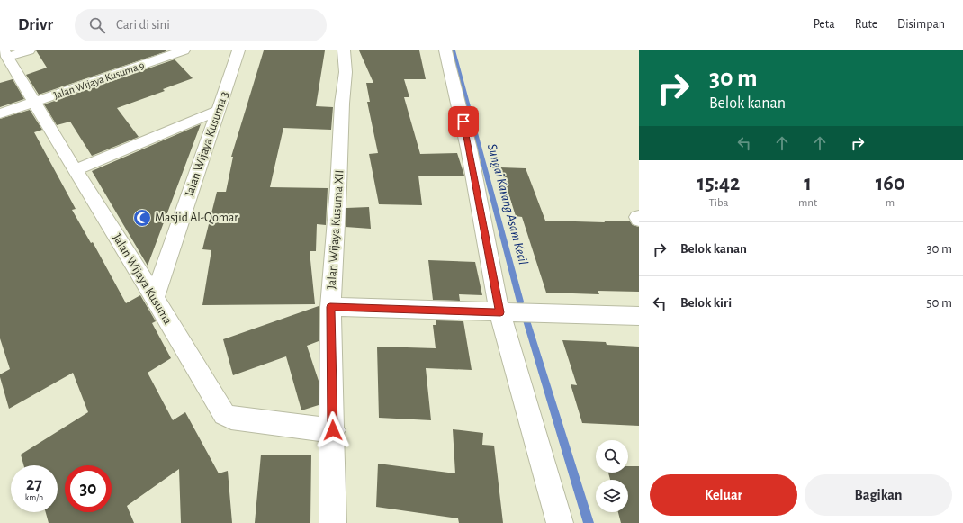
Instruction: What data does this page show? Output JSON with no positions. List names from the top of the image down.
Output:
{
  "streets": {
    "street": [
      "Jalan Wijaya Kusuma 9",
      "Jalan Wijaya Kusuma 3",
      "Jalan Wijaya Kusuma XII",
      "Jalan Wijaya Kusuma"
    ]
  },
  "crossings": [
    ["Jalan Wijaya Kusuma 9", "Jalan Wijaya Kusuma"],
    ["Jalan Wijaya Kusuma 3", "Jalan Wijaya Kusuma"],
    ["Jalan Wijaya Kusuma XII", "Jalan Wijaya Kusuma"]
  ],
  "water": ["Sungai Karang Asam Kecil"],
  "places": {
    "mosque": ["Masjid Al-Qomar"]
  },
  "page": {
    "header": "Drivr",
    "search": "Cari di sini",
    "nav": ["Peta", "Rute", "Disimpan"],
    "turn": ["30 m", "Belok kanan"],
    "eta": [
      "15:42",
      "Tiba",
      "1",
      "mnt",
      "160",
      "m"
    ],
    "list": [
      {
        "name": "Belok kanan",
        "value": "30 m"
      },
      {
        "name": "Belok kiri",
        "value": "50 m"
      }
    ],
    "speed": "27 km/h",
    "limit": "30",
    "buttons": ["Keluar", "Bagikan"]
  }
}
